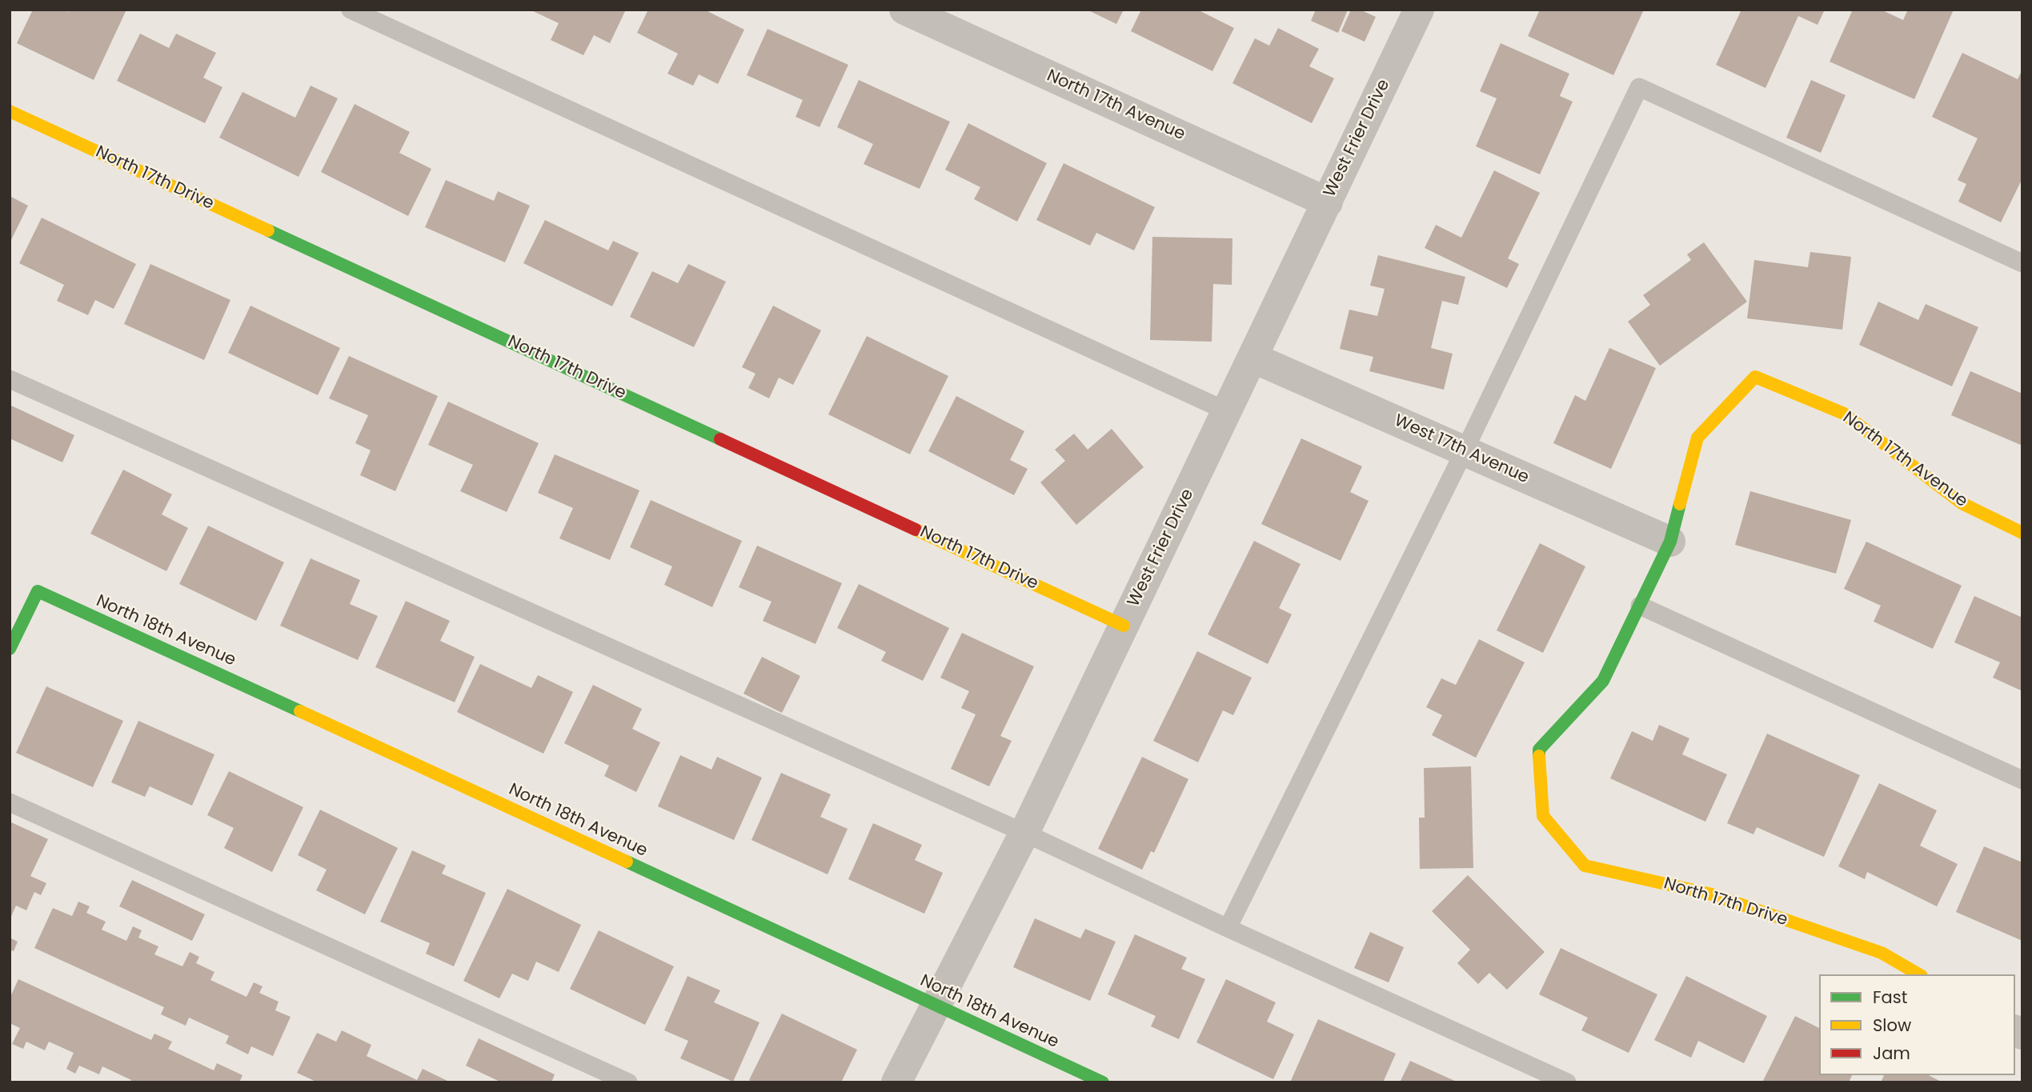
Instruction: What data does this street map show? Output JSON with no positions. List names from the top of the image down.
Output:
{
  "streets": {
    "street": [
      "North 17th Avenue",
      "West Frier Drive",
      "North 17th Drive",
      "West 17th Avenue",
      "North 18th Avenue"
    ]
  },
  "crossings": [
    ["North 17th Avenue", "West Frier Drive"],
    ["North 17th Avenue", "West 17th Avenue"],
    ["West Frier Drive", "North 17th Drive"],
    ["West Frier Drive", "West 17th Avenue"],
    ["West Frier Drive", "North 18th Avenue"]
  ],
  "legend": ["Fast", "Slow", "Jam"]
}
